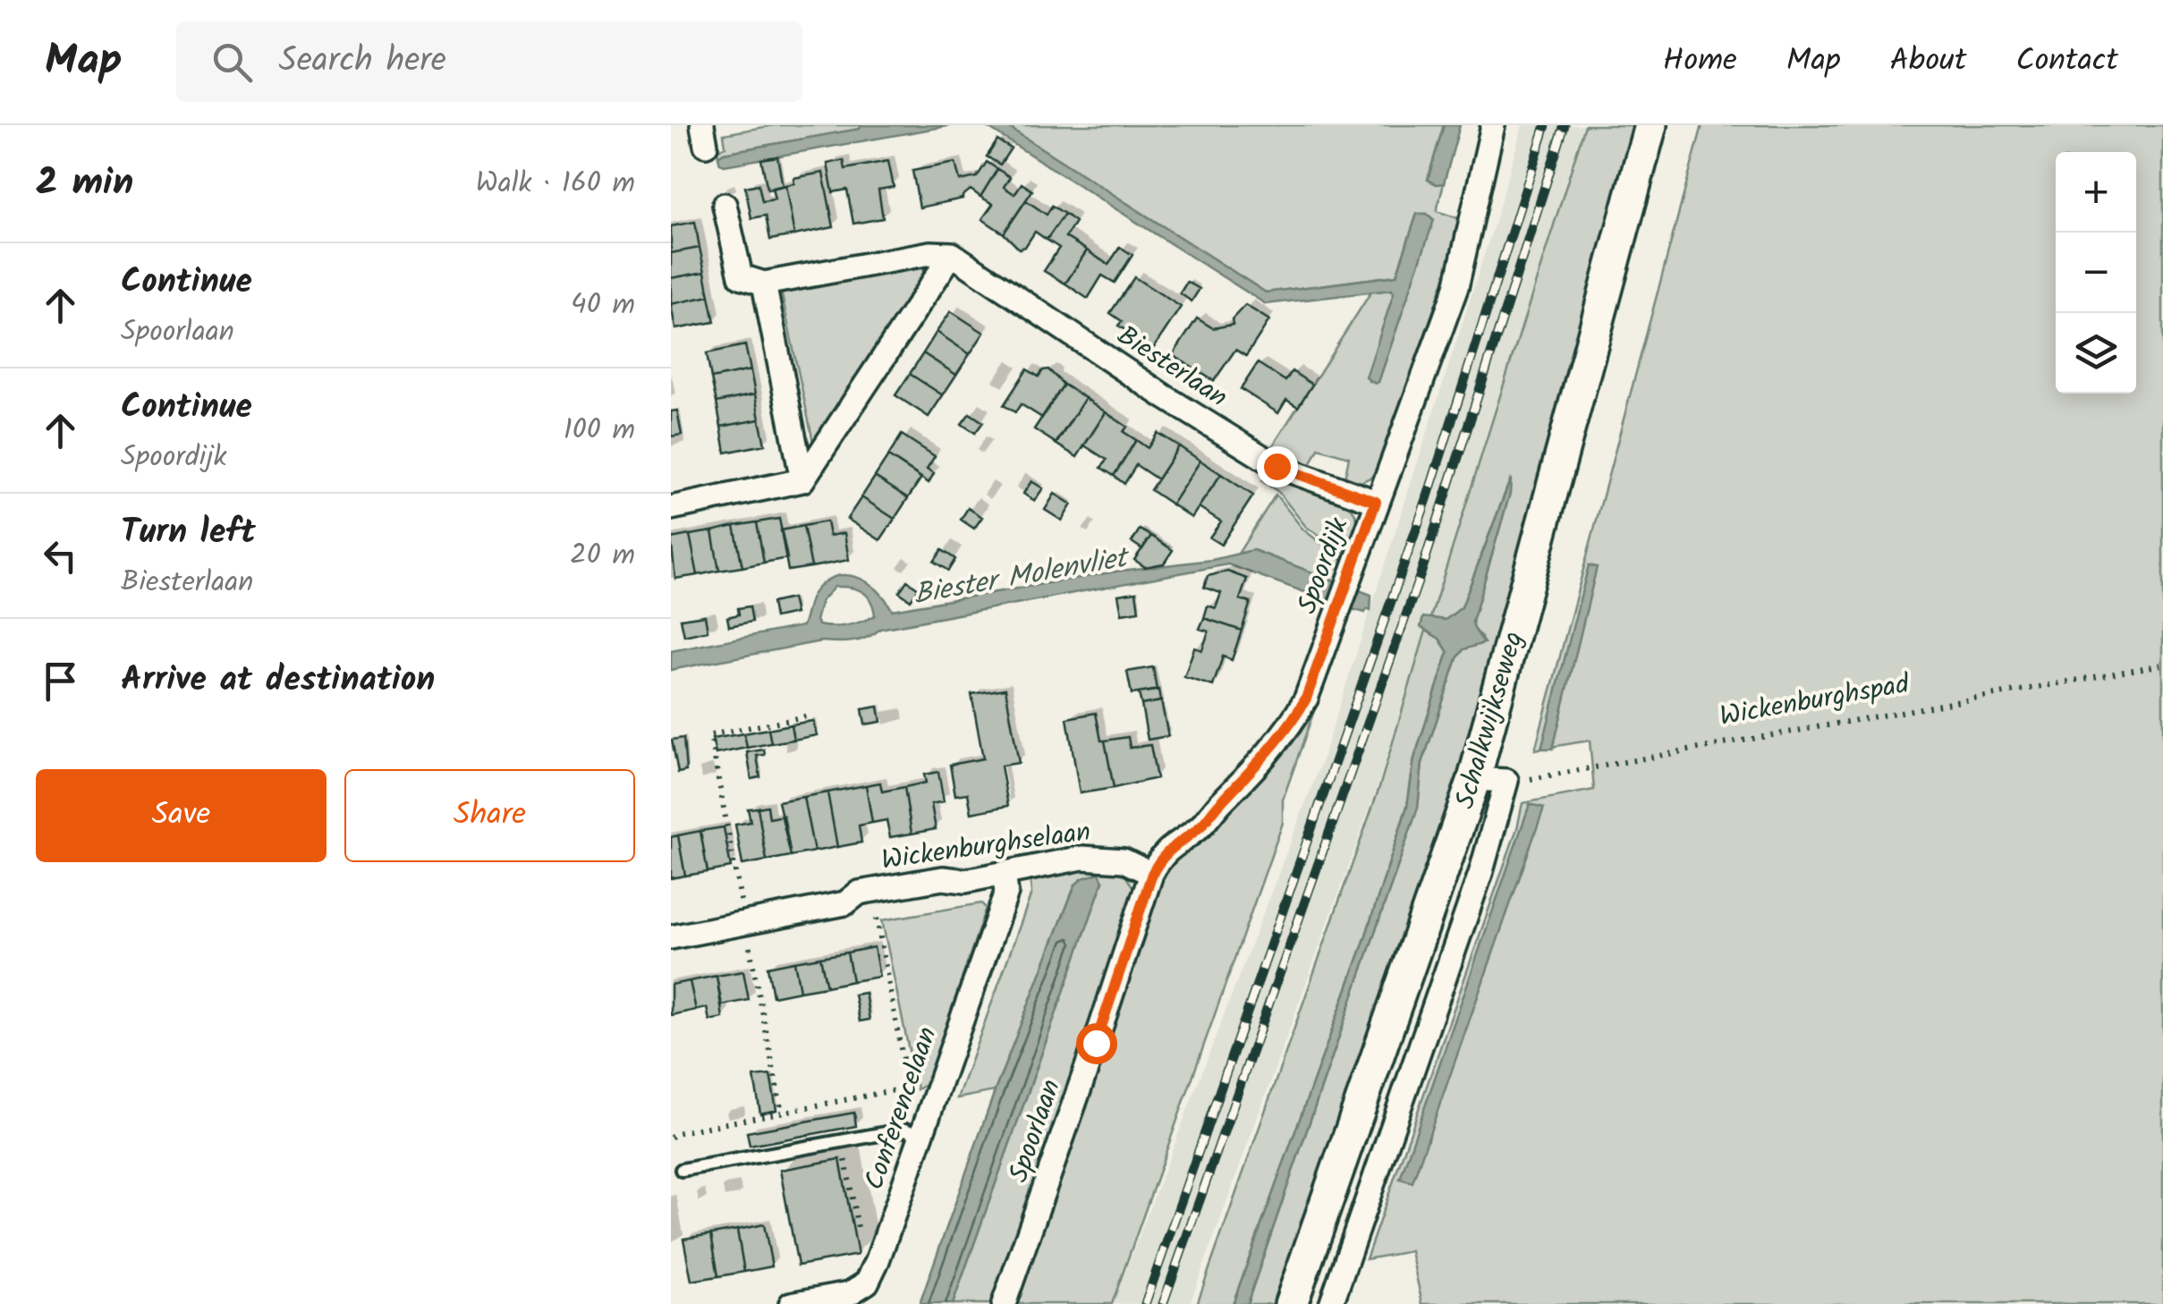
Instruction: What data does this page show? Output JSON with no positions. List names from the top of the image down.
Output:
{
  "streets": {
    "street": [
      "Biesterlaan",
      "Spoordijk",
      "Schalkwijkseweg",
      "Wickenburghselaan",
      "Conferencelaan",
      "Spoorlaan"
    ],
    "path": ["Wickenburghspad"]
  },
  "crossings": [
    ["Biesterlaan", "Spoordijk"],
    ["Spoordijk", "Wickenburghselaan"],
    ["Spoordijk", "Spoorlaan"],
    ["Wickenburghspad", "Schalkwijkseweg"],
    ["Wickenburghselaan", "Conferencelaan"],
    ["Wickenburghselaan", "Spoorlaan"]
  ],
  "water": ["Biester Molenvliet"],
  "page": {
    "header": "Map",
    "search": "Search here",
    "nav": [
      "Home",
      "Map",
      "About",
      "Contact"
    ],
    "heading": ["2 min", "Walk · 160 m"],
    "map_buttons": ["+", "−"],
    "list": [
      ["Continue", "Spoorlaan", "40 m"],
      ["Continue", "Spoordijk", "100 m"],
      ["Turn left", "Biesterlaan", "20 m"],
      "Arrive at destination"
    ],
    "buttons": ["Save", "Share"]
  }
}
